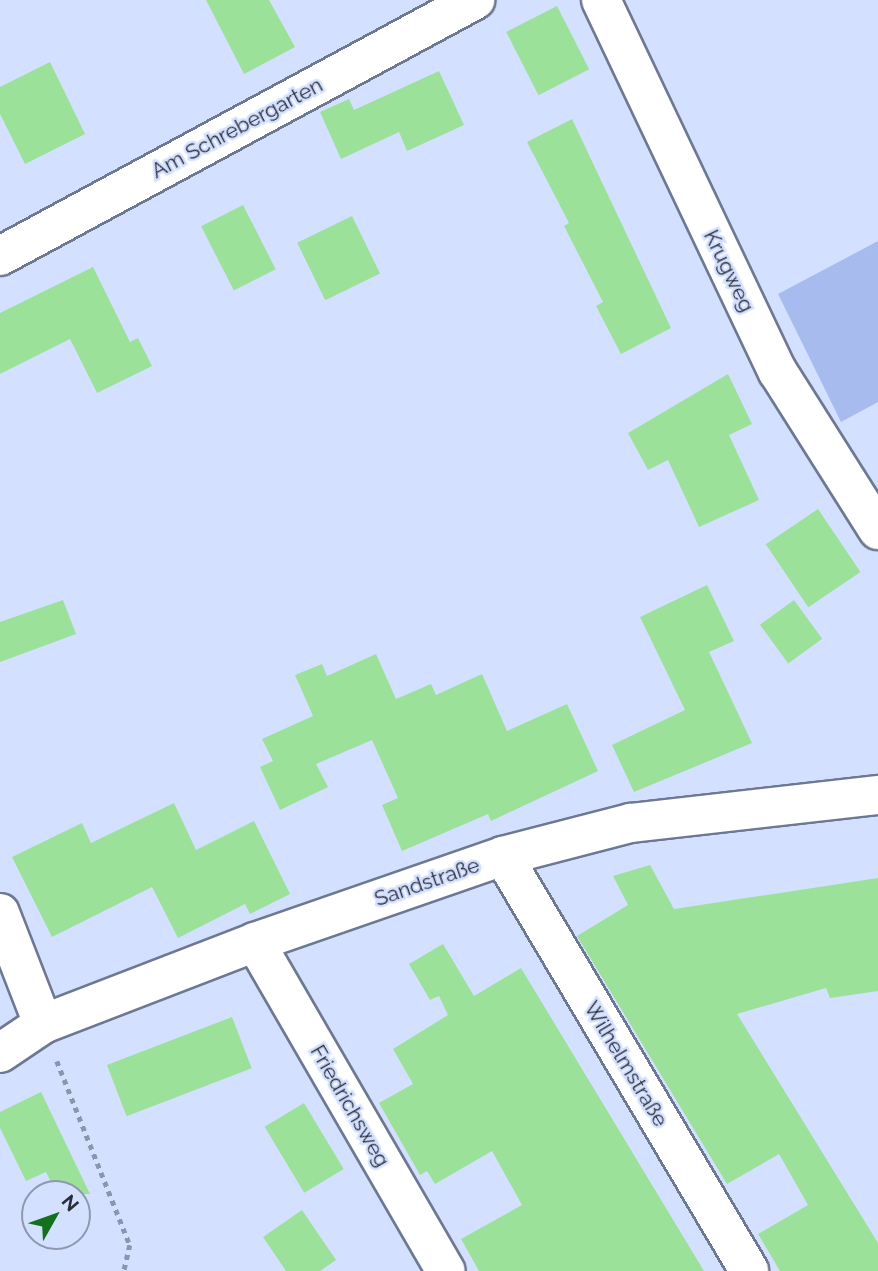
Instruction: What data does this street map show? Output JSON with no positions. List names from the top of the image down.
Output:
{
  "streets": {
    "street": [
      "Am Schrebergarten",
      "Krugweg",
      "Sandstraße",
      "Wilhelmstraße",
      "Friedrichsweg"
    ]
  },
  "crossings": [
    ["Sandstraße", "Wilhelmstraße"],
    ["Sandstraße", "Friedrichsweg"]
  ],
  "north": "top right"
}
